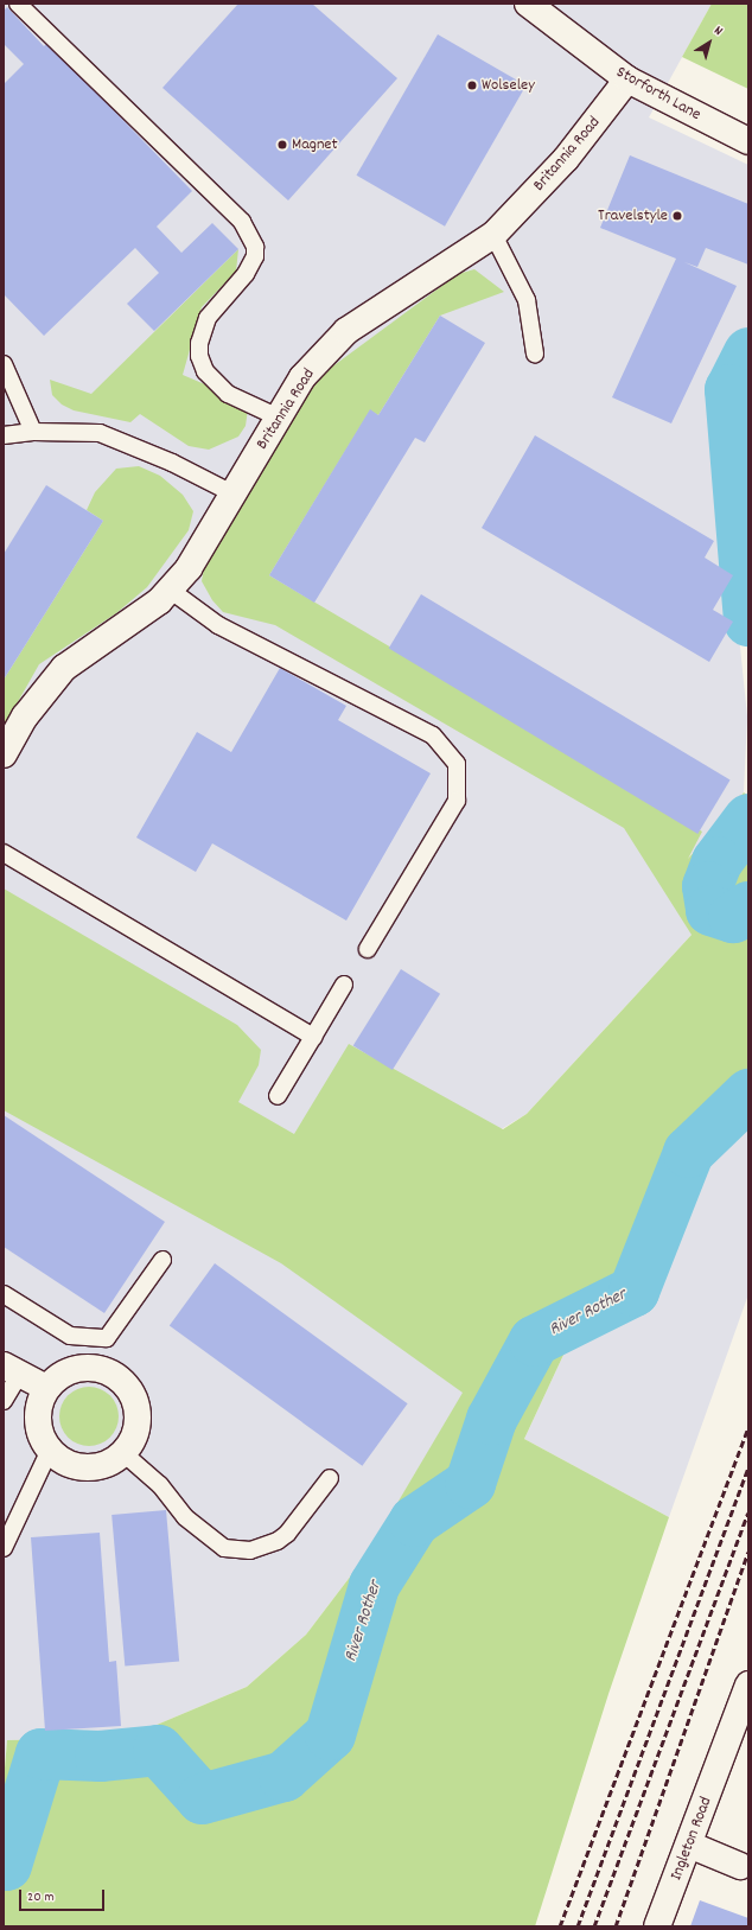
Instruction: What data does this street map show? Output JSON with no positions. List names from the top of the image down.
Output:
{
  "streets": {
    "street": ["Storforth Lane", "Britannia Road", "Ingleton Road"]
  },
  "crossings": [
    ["Storforth Lane", "Britannia Road"]
  ],
  "water": ["River Rother"],
  "places": ["Wolseley", "Magnet", "Travelstyle"],
  "scale_bar": "20 m",
  "north": "top right"
}
